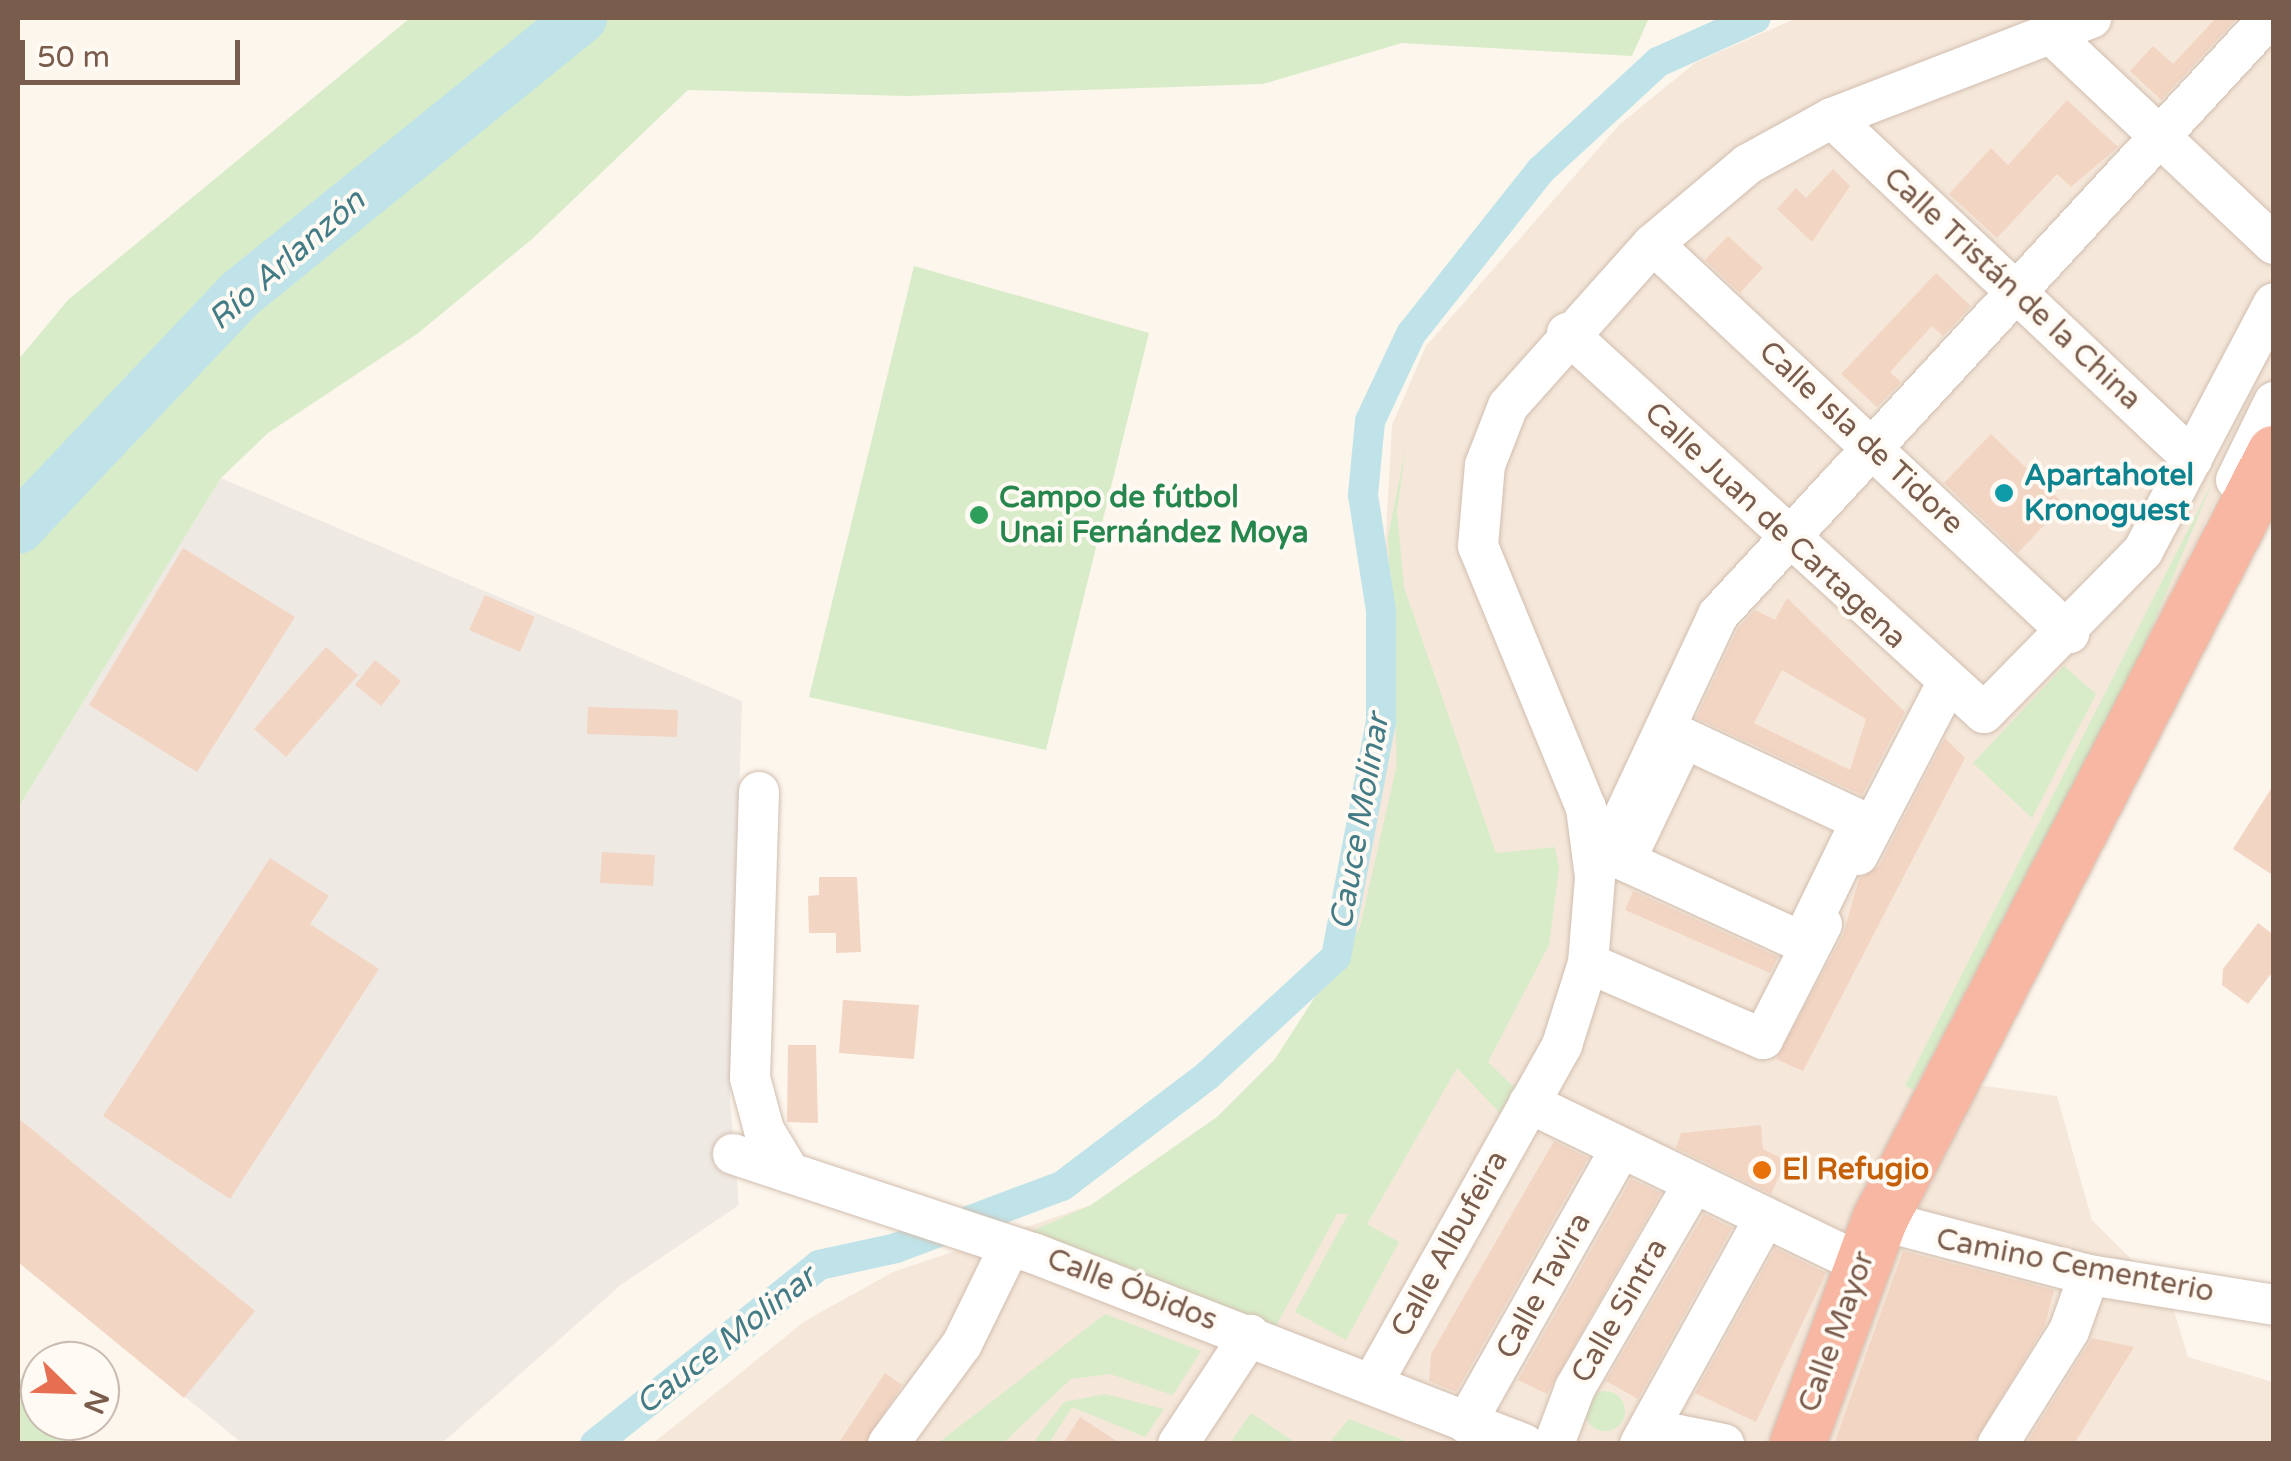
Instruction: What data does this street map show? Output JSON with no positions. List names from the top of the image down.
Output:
{
  "streets": {
    "highway": ["Calle Mayor"],
    "street": [
      "Calle Tristán de la China",
      "Calle Isla de Tidore",
      "Calle Juan de Cartagena",
      "Calle Albufeira",
      "Camino Cementerio",
      "Calle Tavira",
      "Calle Óbidos",
      "Calle Sintra"
    ]
  },
  "crossings": [
    ["Calle Tristán de la China", "Calle Albufeira"],
    ["Calle Isla de Tidore", "Calle Juan de Cartagena"],
    ["Calle Isla de Tidore", "Calle Albufeira"],
    ["Calle Juan de Cartagena", "Calle Albufeira"],
    ["Calle Albufeira", "Camino Cementerio"],
    ["Calle Albufeira", "Calle Óbidos"],
    ["Camino Cementerio", "Calle Tavira"],
    ["Camino Cementerio", "Calle Sintra"],
    ["Camino Cementerio", "Calle Mayor"],
    ["Calle Tavira", "Calle Óbidos"]
  ],
  "water": ["Río Arlanzón", "Cauce Molinar"],
  "places": ["Apartahotel Kronoguest", "Campo de fútbol Unai Fernández Moya", "El Refugio"],
  "scale_bar": "50 m",
  "north": "bottom right"
}
